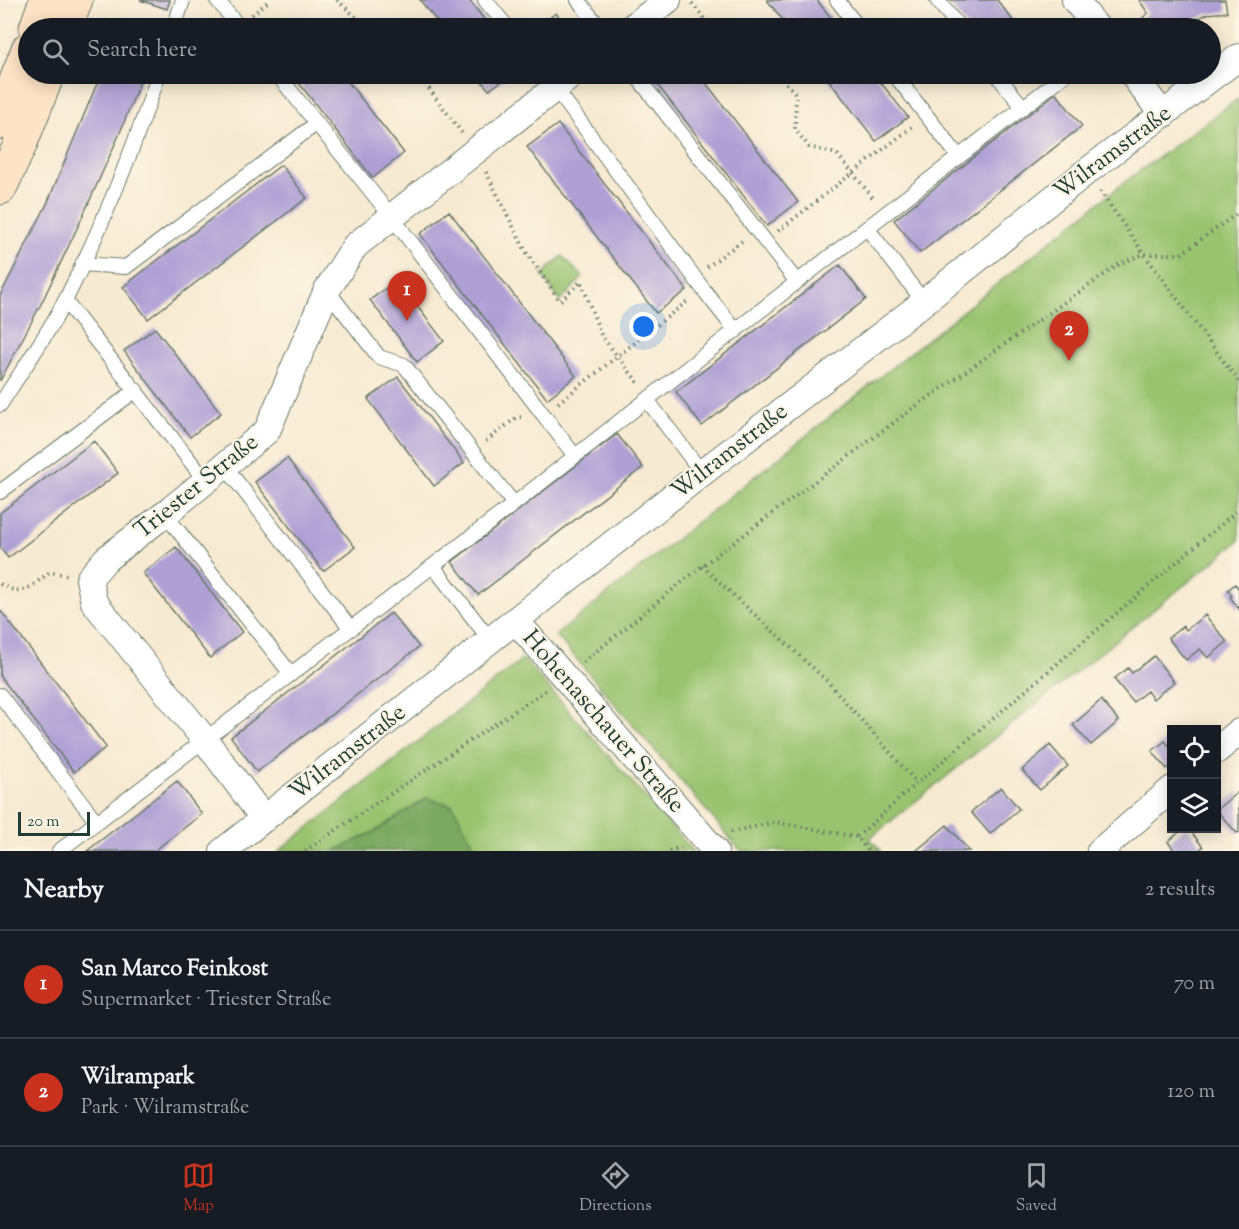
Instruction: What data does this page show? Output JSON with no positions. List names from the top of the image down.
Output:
{
  "streets": {
    "street": ["Wilramstraße", "Triester Straße", "Hohenaschauer Straße"]
  },
  "crossings": [
    ["Wilramstraße", "Hohenaschauer Straße"]
  ],
  "scale_bar": "20 m",
  "page": {
    "search": "Search here",
    "pins": ["1", "2"],
    "scale": "20 m",
    "heading": ["Nearby", "2 results"],
    "list": [
      {
        "mark": "1",
        "name": "San Marco Feinkost",
        "note": "Supermarket · Triester Straße",
        "value": "70 m"
      },
      {
        "mark": "2",
        "name": "Wilrampark",
        "note": "Park · Wilramstraße",
        "value": "120 m"
      }
    ],
    "nav": ["Map", "Directions", "Saved"]
  }
}
